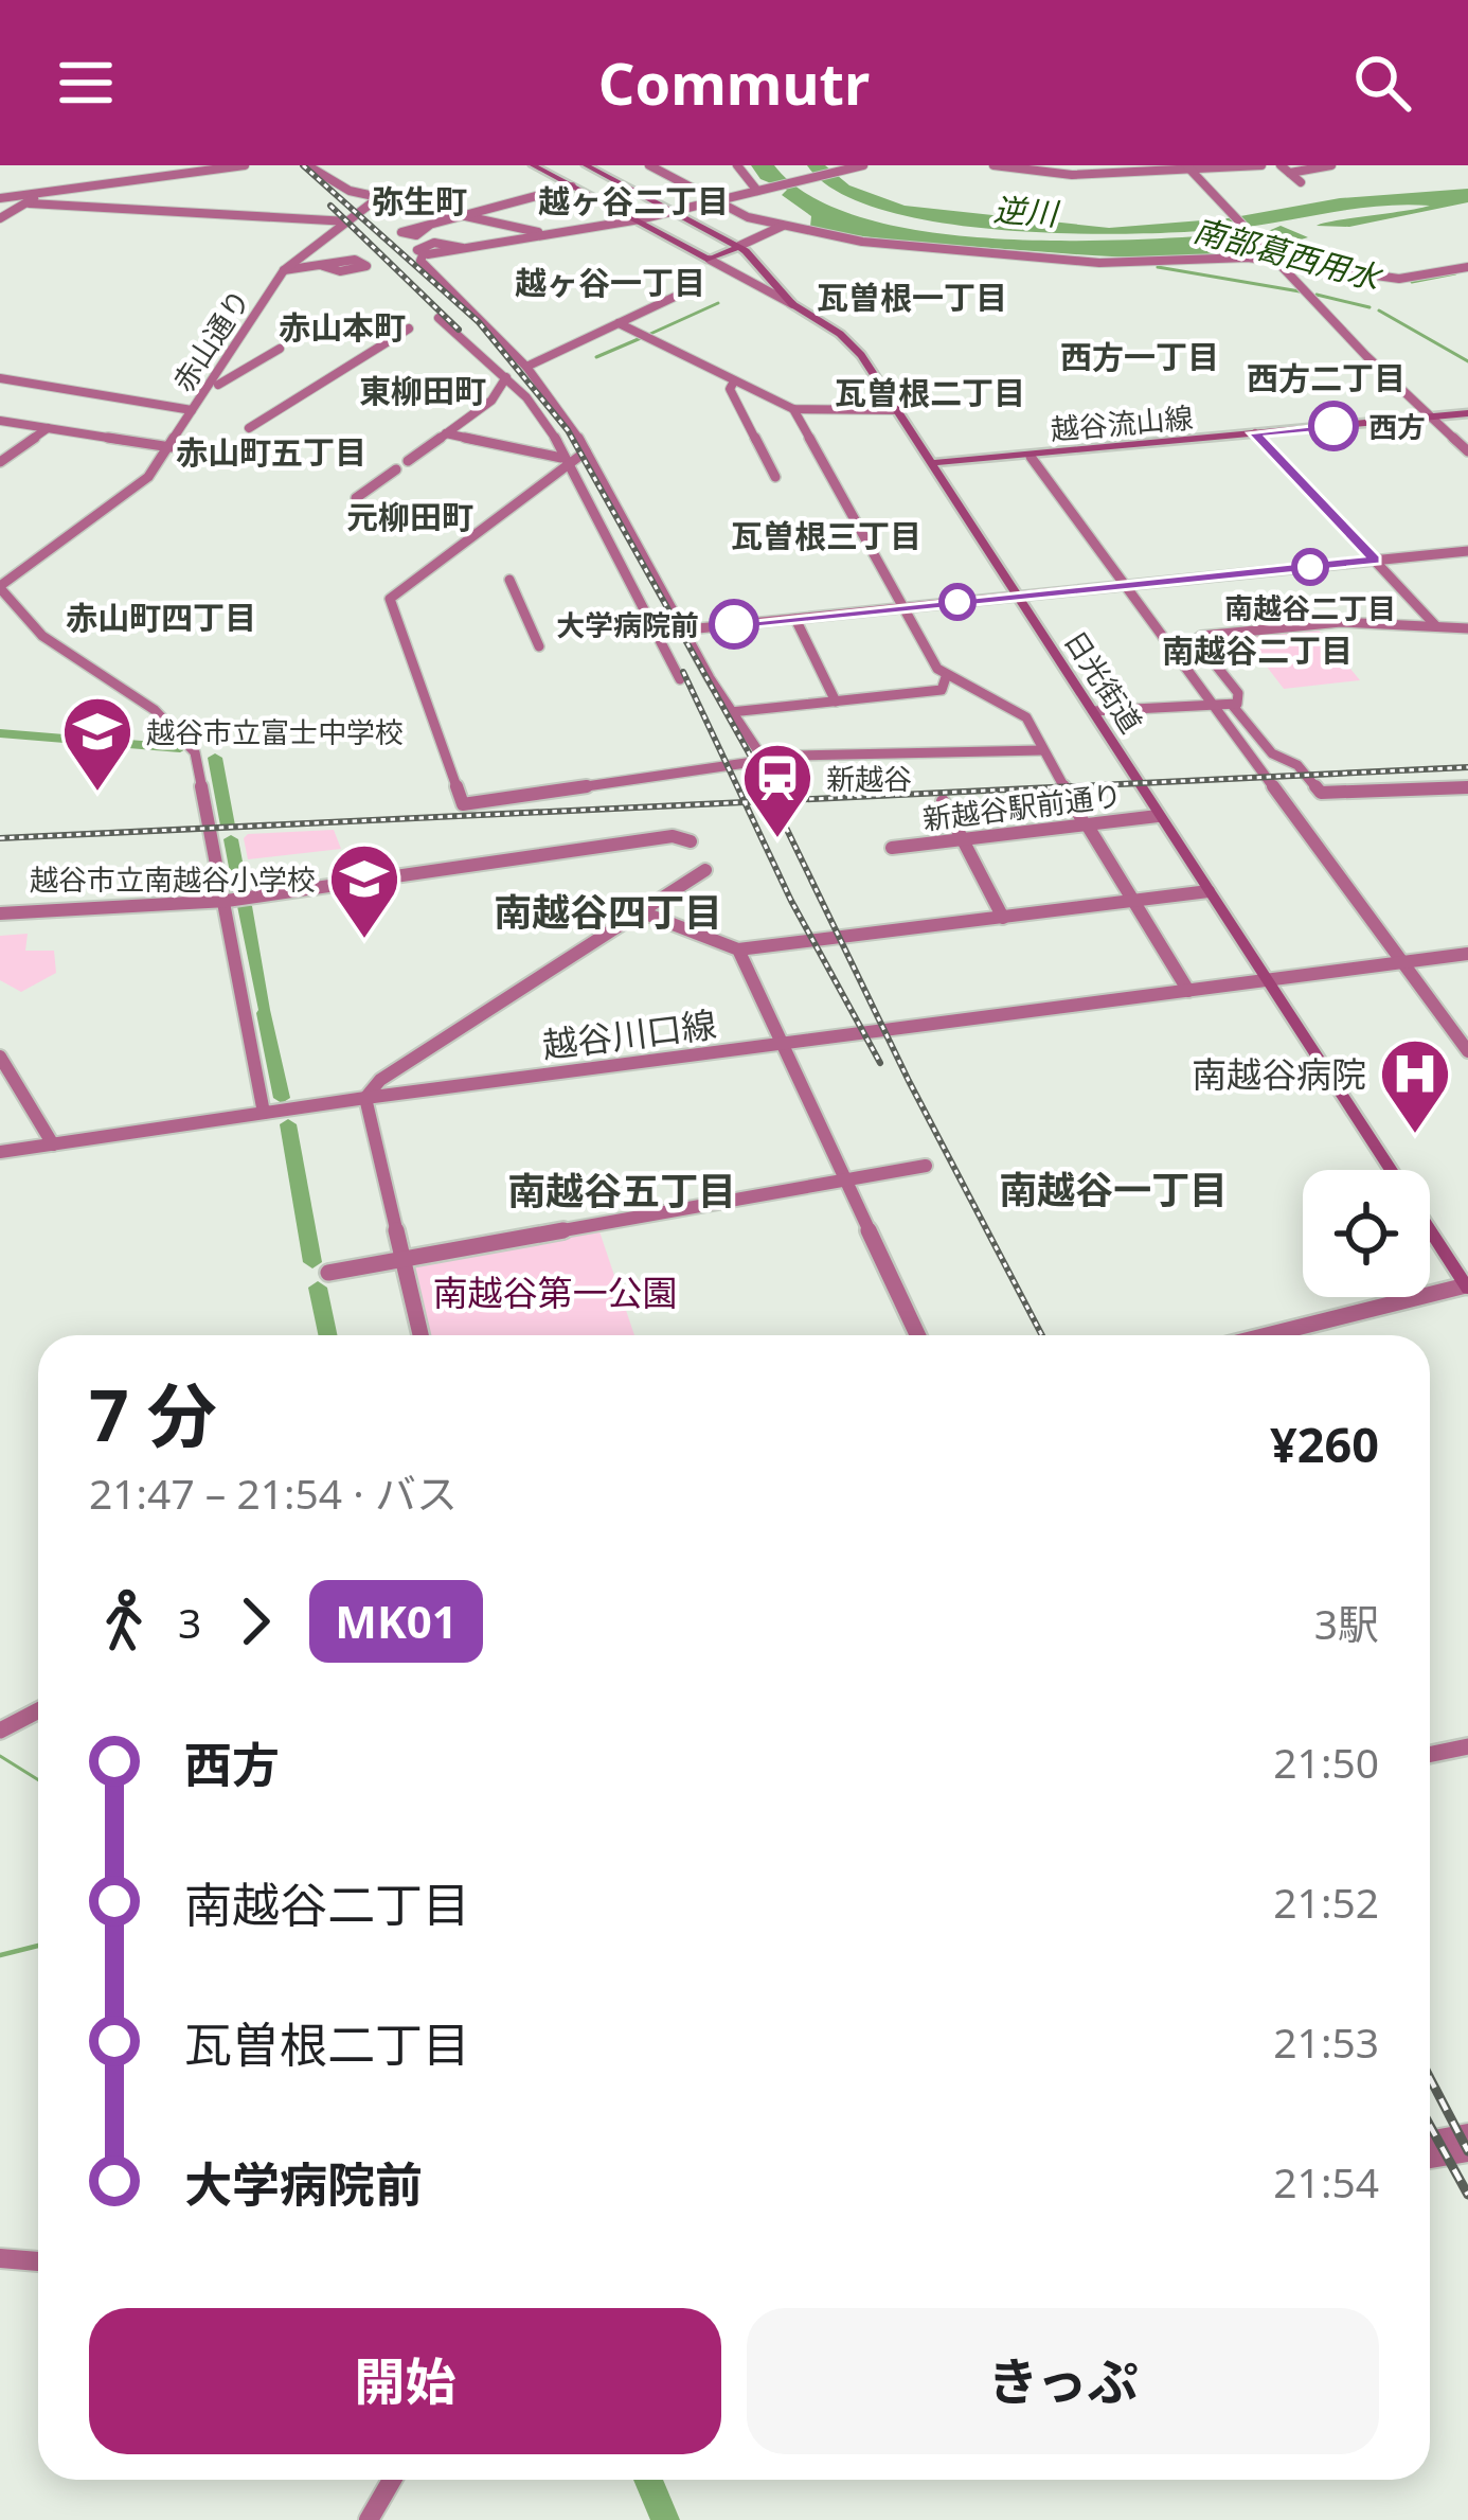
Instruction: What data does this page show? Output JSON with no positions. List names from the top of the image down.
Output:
{
  "streets": {
    "main road": ["越谷流山線", "日光街道"],
    "street": ["赤山通り", "新越谷駅前通り", "越谷川口線"]
  },
  "crossings": [
    ["越谷流山線", "日光街道"],
    ["日光街道", "新越谷駅前通り"],
    ["日光街道", "越谷川口線"]
  ],
  "districts": [
    "弥生町",
    "越ヶ谷二丁目",
    "越ヶ谷一丁目",
    "瓦曽根一丁目",
    "赤山本町",
    "西方一丁目",
    "西方二丁目",
    "東柳田町",
    "瓦曽根二丁目",
    "赤山町五丁目",
    "元柳田町",
    "瓦曽根三丁目",
    "赤山町四丁目",
    "南越谷二丁目",
    "南越谷四丁目",
    "南越谷一丁目",
    "南越谷五丁目"
  ],
  "water": ["逆川", "南部葛西用水"],
  "parks": ["南越谷第一公園"],
  "places": {
    "other": ["西方", "南越谷二丁目", "大学病院前"],
    "school or university": ["越谷市立富士中学校", "越谷市立南越谷小学校"],
    "station": ["新越谷"],
    "hospital": ["南越谷病院"]
  },
  "lines": ["bus line MK01"],
  "page": {
    "header": "Commutr",
    "heading": ["7 分", "21:47 – 21:54 · バス", "¥260"],
    "legs": ["3", "MK01", "3駅"],
    "list": [
      {
        "name": "西方",
        "value": "21:50"
      },
      {
        "name": "南越谷二丁目",
        "value": "21:52"
      },
      {
        "name": "瓦曽根二丁目",
        "value": "21:53"
      },
      {
        "name": "大学病院前",
        "value": "21:54"
      }
    ],
    "buttons": ["開始", "きっぷ"]
  }
}
